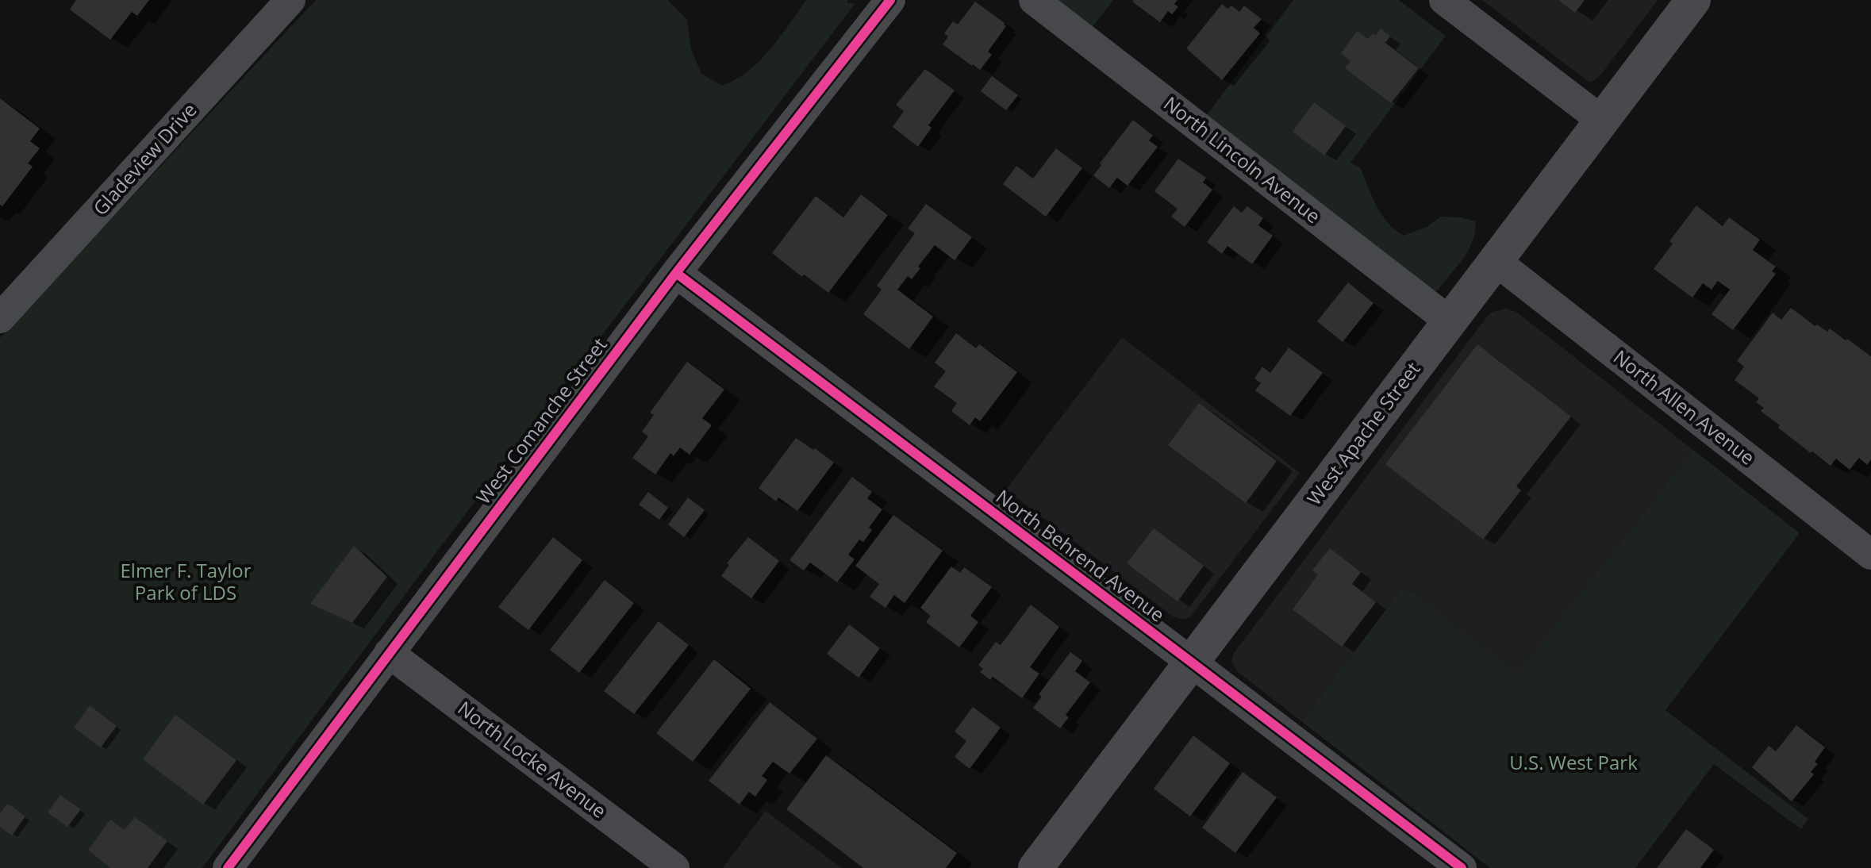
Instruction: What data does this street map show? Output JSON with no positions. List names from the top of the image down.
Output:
{
  "streets": {
    "main road": ["West Apache Street"],
    "street": [
      "Gladeview Drive",
      "North Lincoln Avenue",
      "North Allen Avenue",
      "West Comanche Street",
      "North Behrend Avenue",
      "North Locke Avenue"
    ]
  },
  "crossings": [
    ["North Lincoln Avenue", "West Apache Street"],
    ["North Allen Avenue", "West Apache Street"],
    ["West Comanche Street", "North Behrend Avenue"],
    ["West Comanche Street", "North Locke Avenue"],
    ["West Apache Street", "North Behrend Avenue"]
  ],
  "parks": ["Elmer F. Taylor Park of LDS", "U.S. West Park"]
}
